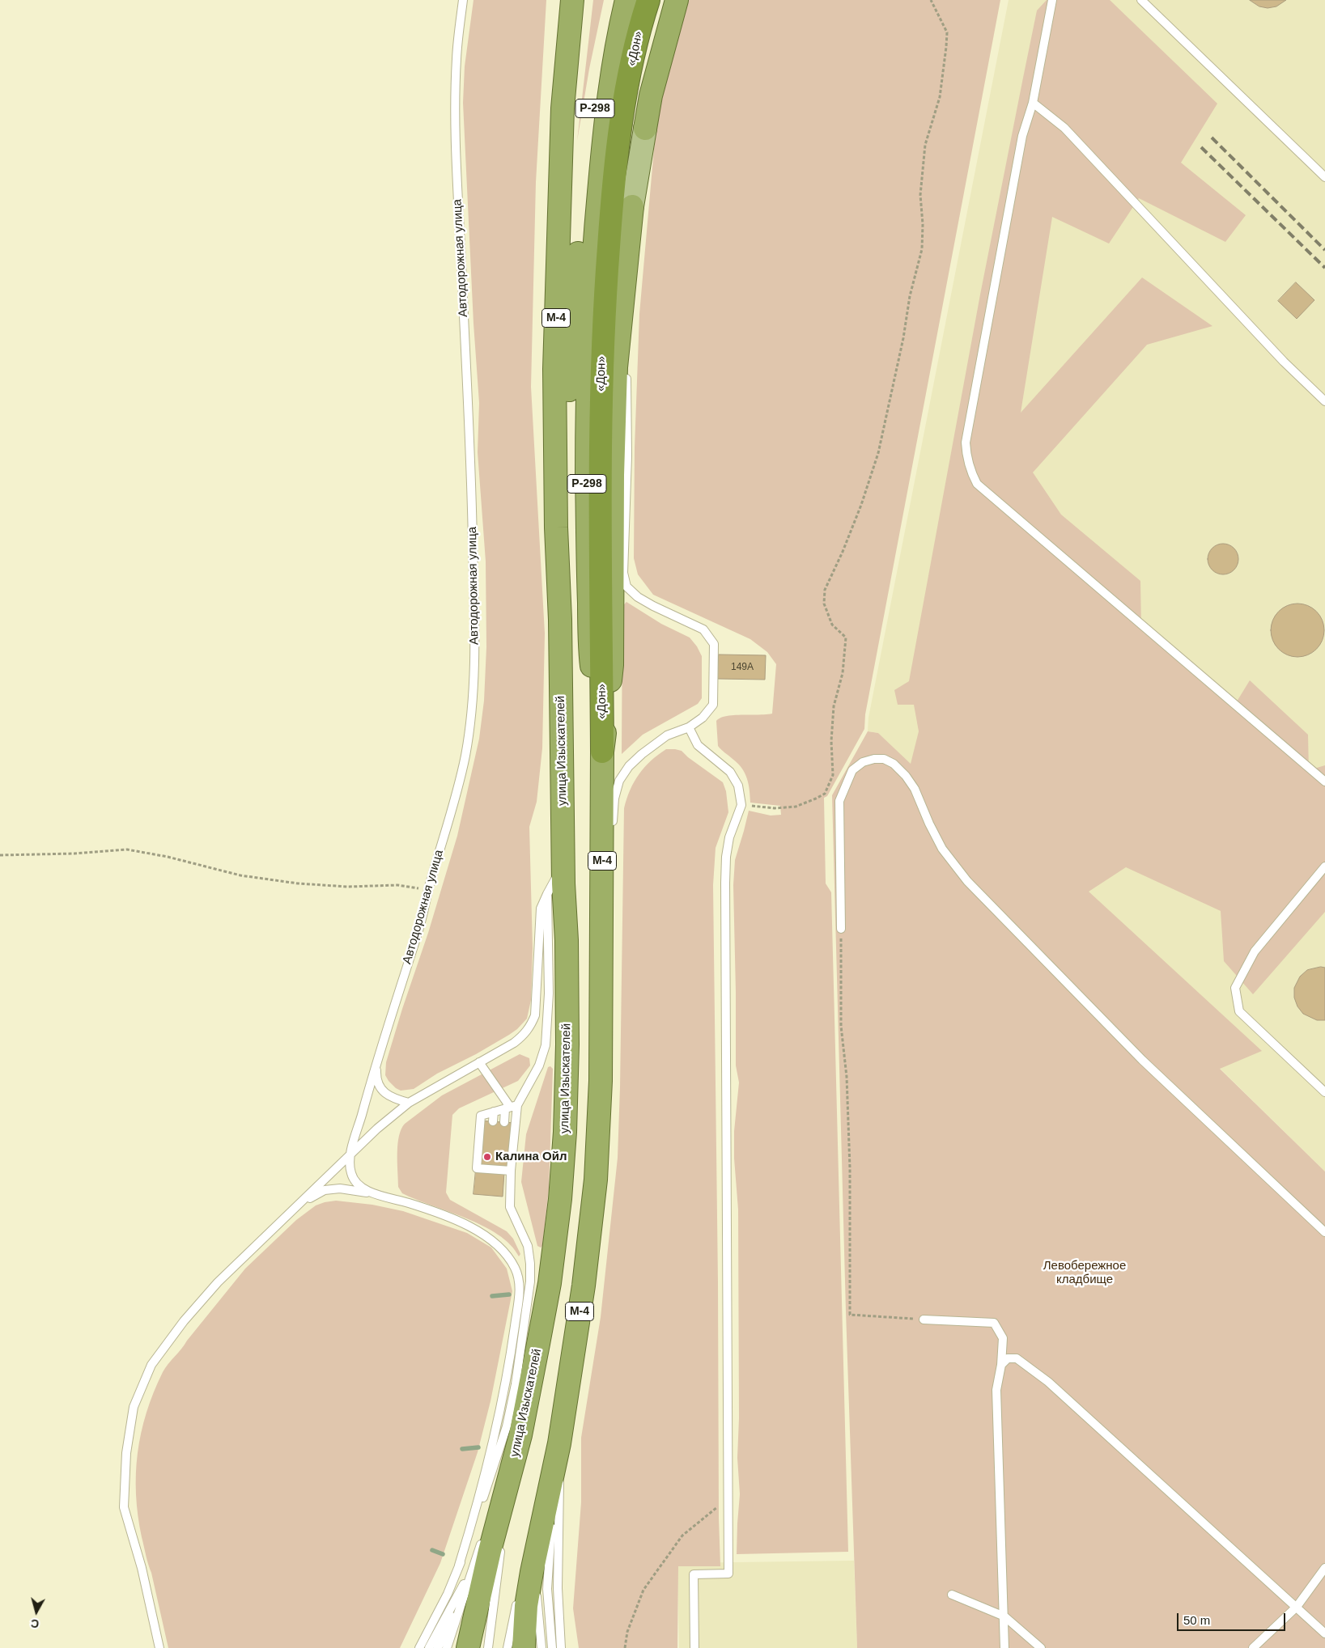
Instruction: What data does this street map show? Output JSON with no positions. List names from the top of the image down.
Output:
{
  "streets": {
    "highway": [
      "«Дон»",
      "Р-298",
      "М-4",
      "улица Изыскателей"
    ],
    "lane": ["Автодорожная улица"]
  },
  "crossings": [
    ["«Дон»", "Р-298"],
    ["«Дон»", "М-4"],
    ["Р-298", "М-4"],
    ["Р-298", "улица Изыскателей"],
    ["М-4", "улица Изыскателей"]
  ],
  "parks": ["Левобережное кладбище"],
  "places": ["Калина Ойл"],
  "house_numbers": ["149А"],
  "scale_bar": "50 m",
  "north": "bottom"
}
